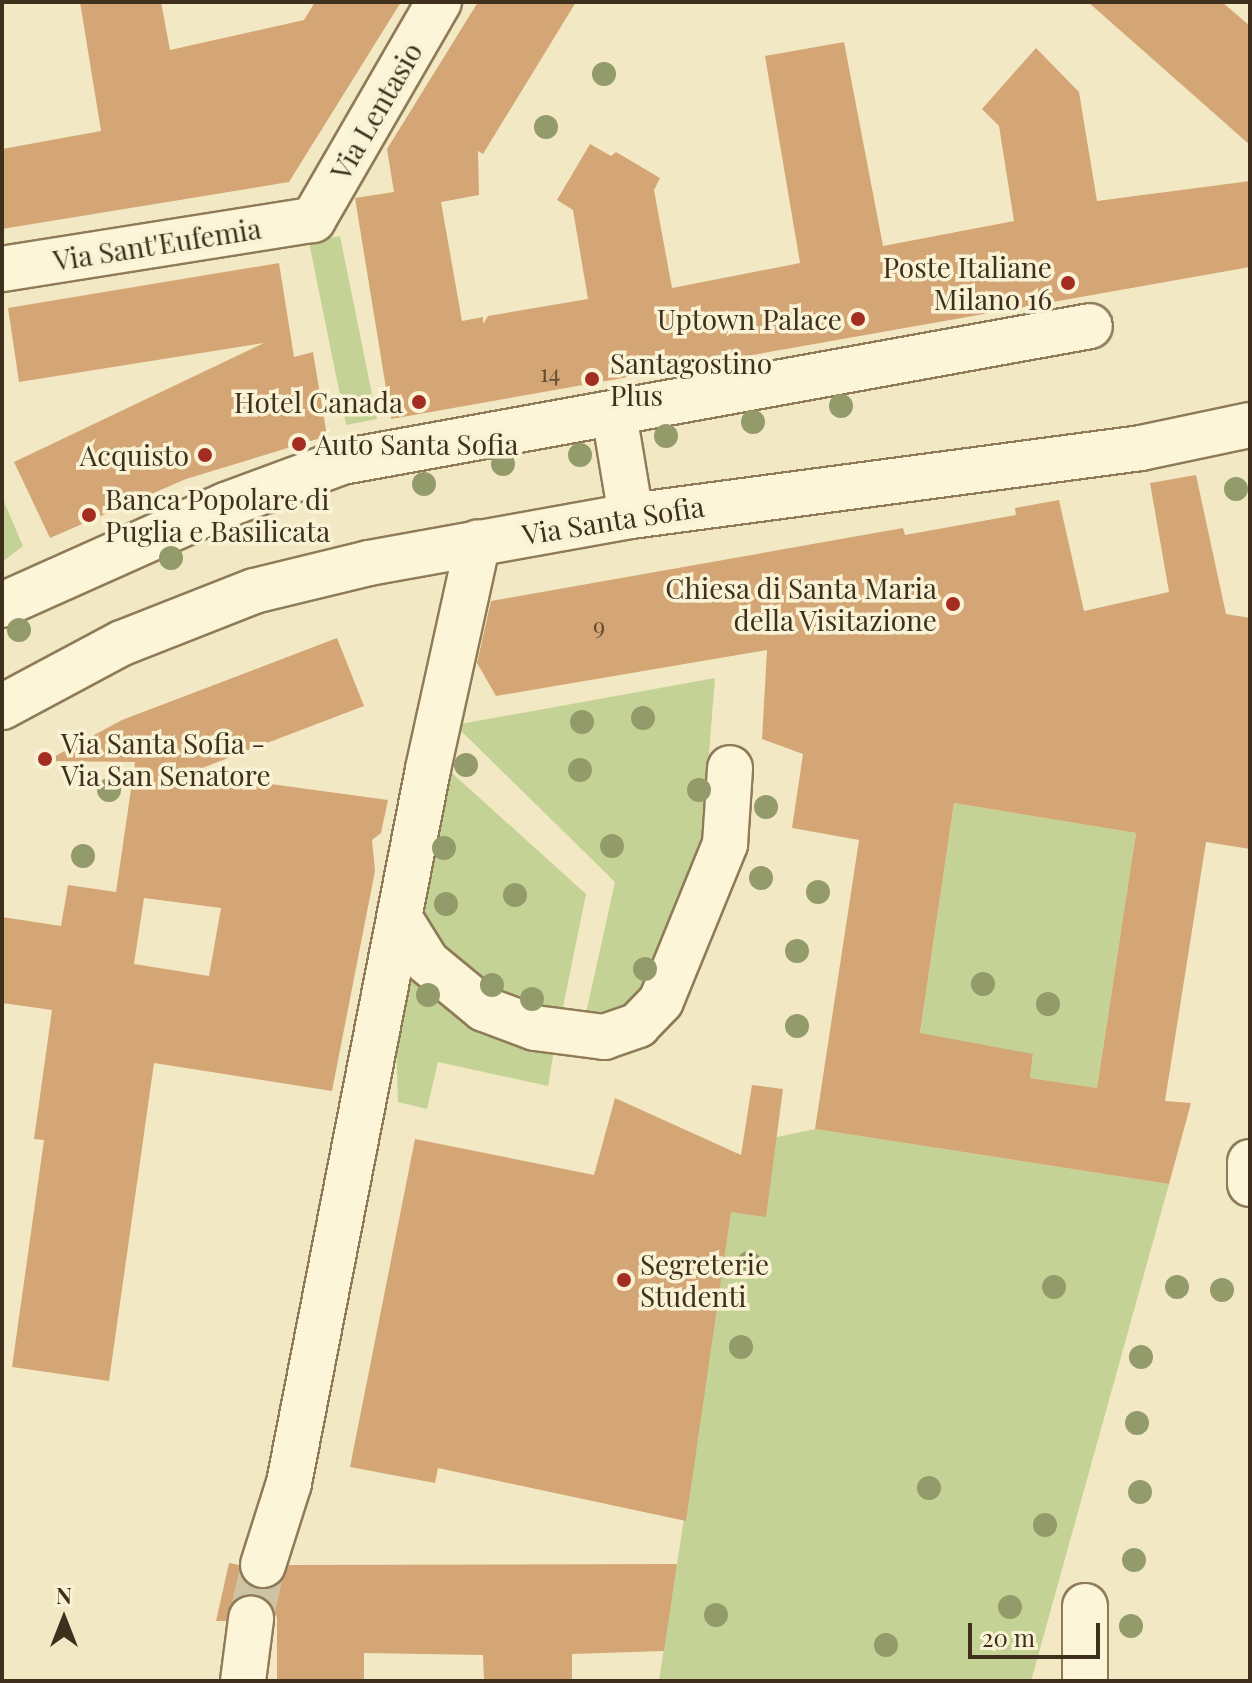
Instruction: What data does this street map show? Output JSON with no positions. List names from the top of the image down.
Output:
{
  "streets": {
    "street": ["Via Lentasio", "Via Sant'Eufemia", "Via Santa Sofia"]
  },
  "crossings": [
    ["Via Lentasio", "Via Sant'Eufemia"]
  ],
  "places": [
    "Poste Italiane Milano 16",
    "Uptown Palace",
    "Santagostino Plus",
    "Hotel Canada",
    "Auto Santa Sofia",
    "Acquisto",
    "Banca Popolare di Puglia e Basilicata",
    "Chiesa di Santa Maria della Visitazione",
    "Via Santa Sofia - Via San Senatore",
    "Segreterie Studenti"
  ],
  "house_numbers": ["14", "9"],
  "scale_bar": "20 m",
  "north": "top"
}
